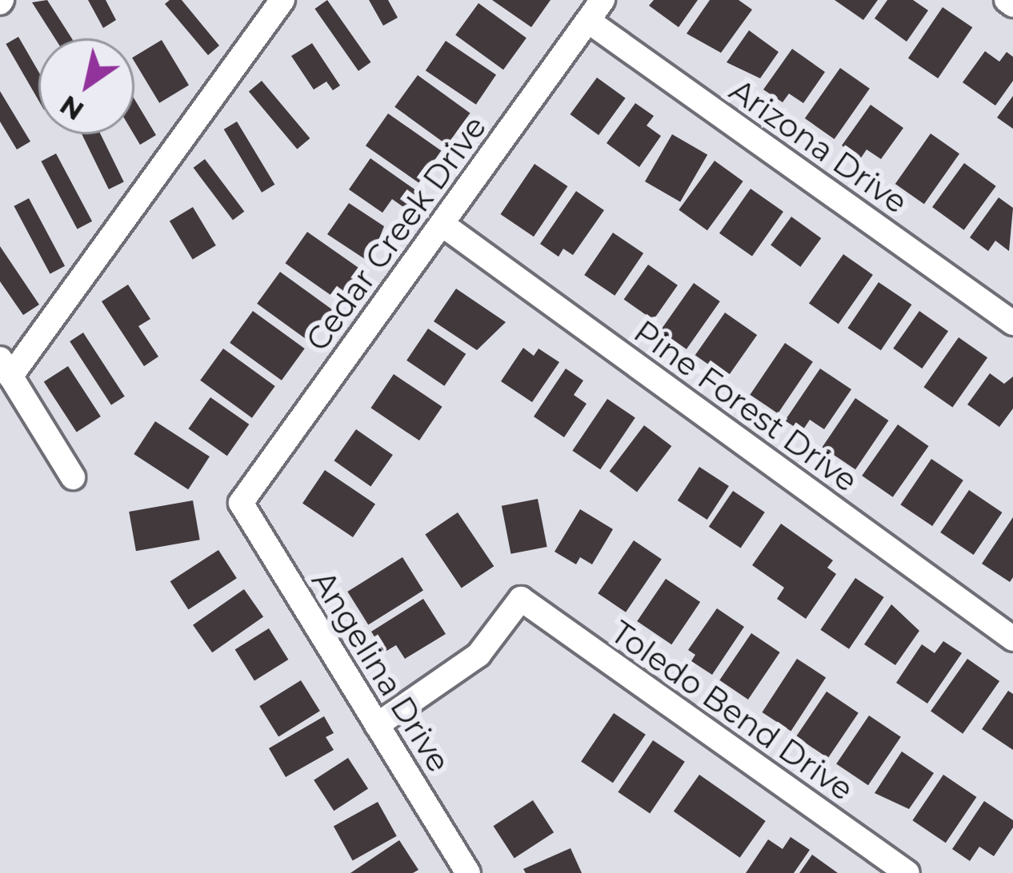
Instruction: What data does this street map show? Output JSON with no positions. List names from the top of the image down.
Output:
{
  "streets": {
    "street": [
      "Arizona Drive",
      "Cedar Creek Drive",
      "Pine Forest Drive",
      "Angelina Drive",
      "Toledo Bend Drive"
    ]
  },
  "crossings": [
    ["Arizona Drive", "Cedar Creek Drive"],
    ["Cedar Creek Drive", "Pine Forest Drive"],
    ["Cedar Creek Drive", "Angelina Drive"],
    ["Angelina Drive", "Toledo Bend Drive"]
  ],
  "north": "bottom left"
}
